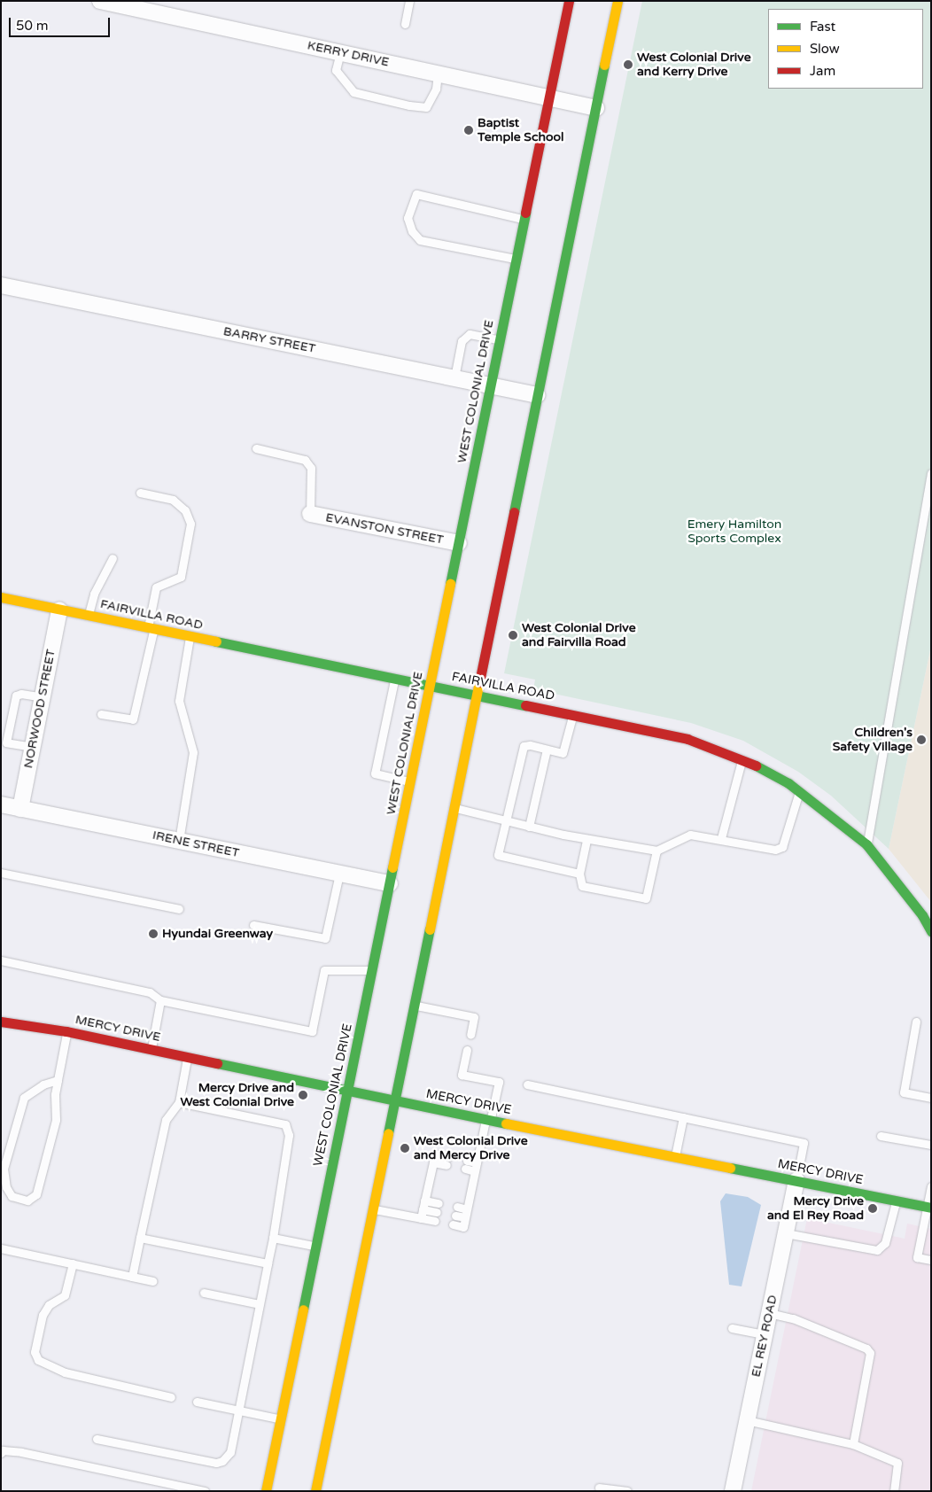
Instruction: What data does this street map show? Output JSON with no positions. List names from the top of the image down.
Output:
{
  "streets": {
    "main road": ["WEST COLONIAL DRIVE", "FAIRVILLA ROAD", "MERCY DRIVE"],
    "street": [
      "KERRY DRIVE",
      "BARRY STREET",
      "EVANSTON STREET",
      "NORWOOD STREET",
      "IRENE STREET",
      "EL REY ROAD"
    ]
  },
  "crossings": [
    ["KERRY DRIVE", "WEST COLONIAL DRIVE"],
    ["BARRY STREET", "WEST COLONIAL DRIVE"],
    ["WEST COLONIAL DRIVE", "EVANSTON STREET"],
    ["WEST COLONIAL DRIVE", "FAIRVILLA ROAD"],
    ["WEST COLONIAL DRIVE", "IRENE STREET"],
    ["WEST COLONIAL DRIVE", "MERCY DRIVE"],
    ["FAIRVILLA ROAD", "NORWOOD STREET"],
    ["NORWOOD STREET", "IRENE STREET"],
    ["MERCY DRIVE", "EL REY ROAD"]
  ],
  "parks": ["Emery Hamilton Sports Complex"],
  "places": [
    "West Colonial Drive and Kerry Drive",
    "Baptist Temple School",
    "West Colonial Drive and Fairvilla Road",
    "Children's Safety Village",
    "Hyundai Greenway",
    "Mercy Drive and West Colonial Drive",
    "West Colonial Drive and Mercy Drive",
    "Mercy Drive and El Rey Road"
  ],
  "legend": ["Fast", "Slow", "Jam"],
  "scale_bar": "50 m"
}
